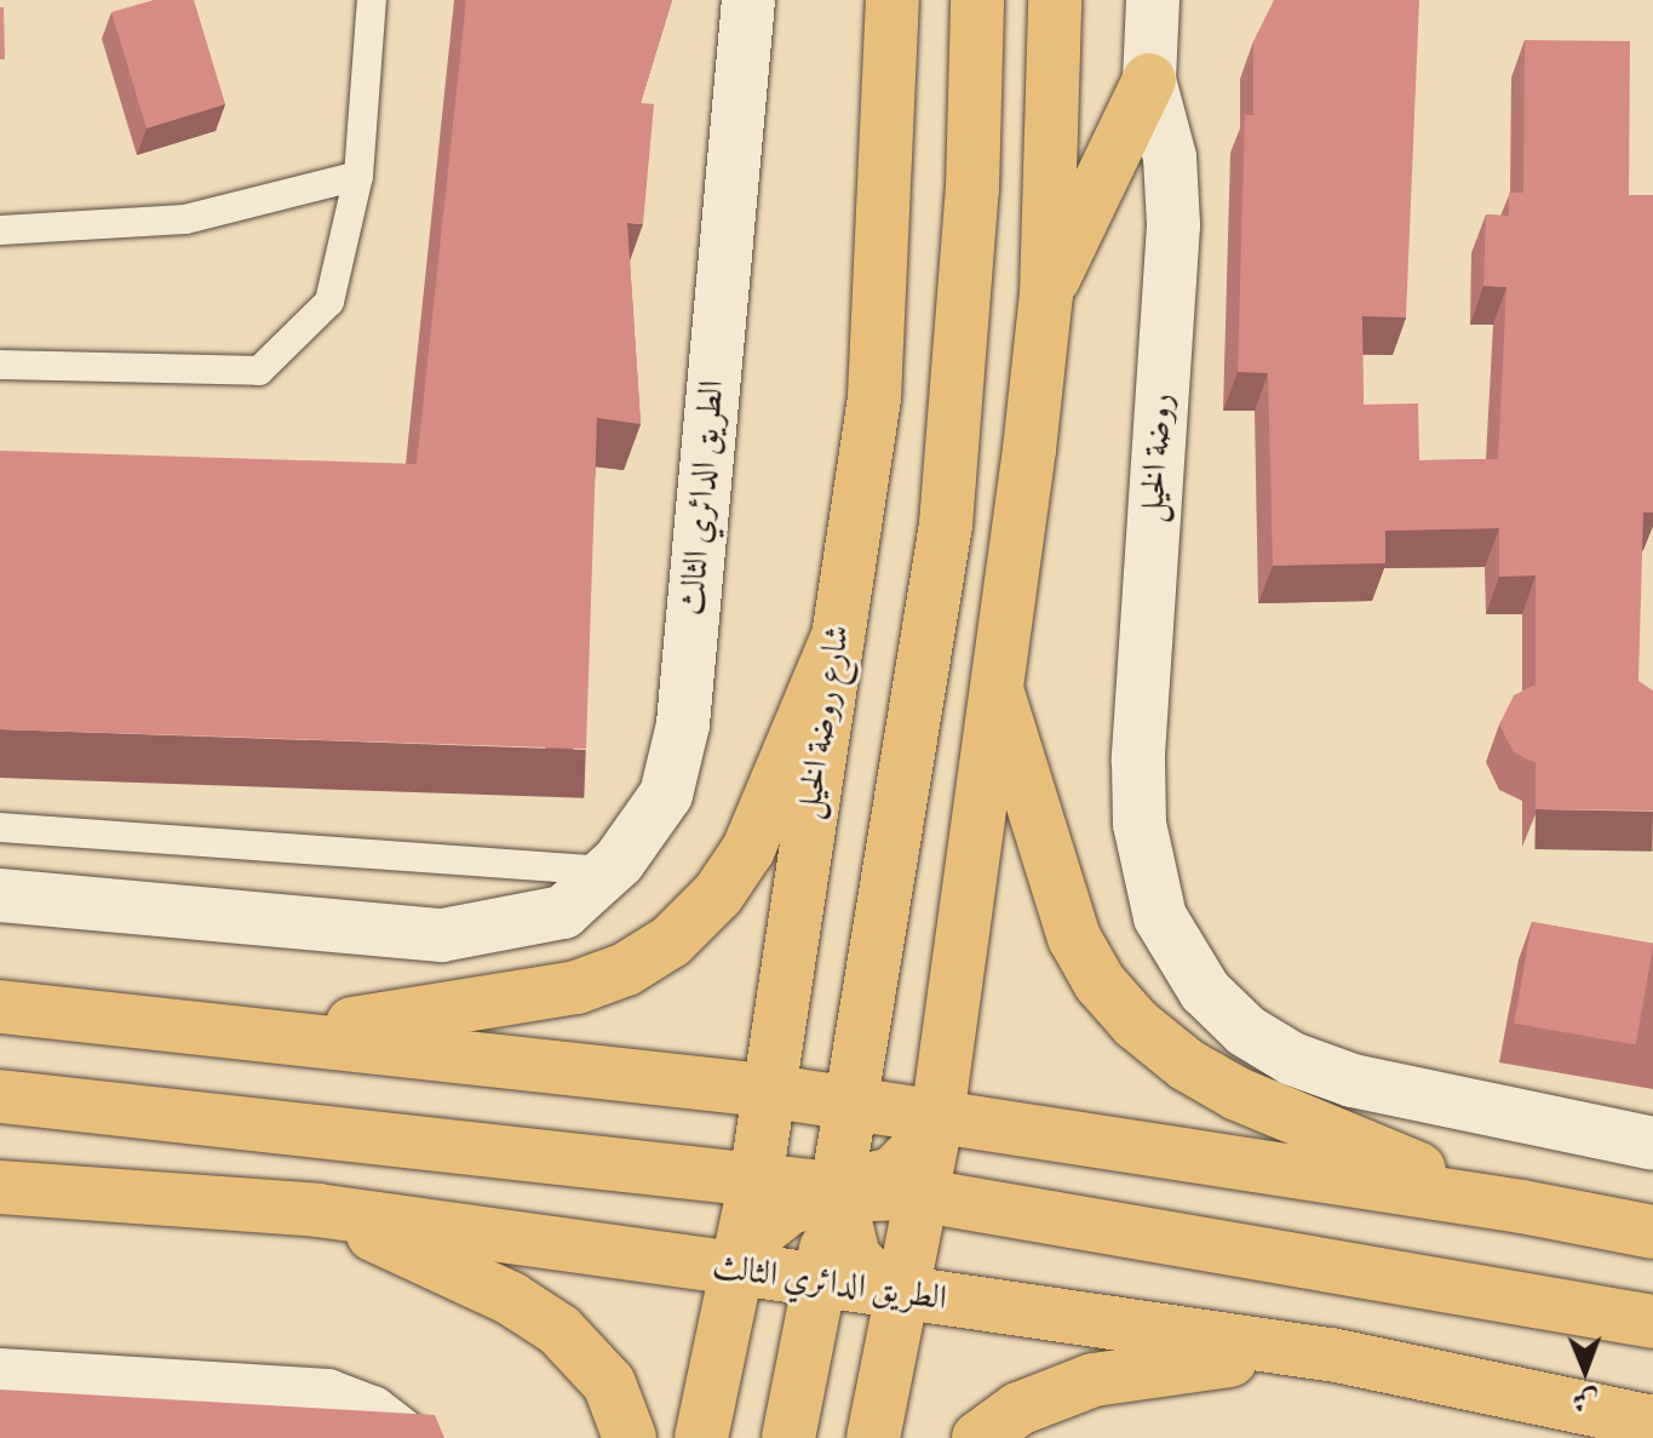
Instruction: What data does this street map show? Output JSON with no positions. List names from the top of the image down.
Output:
{
  "streets": {
    "main road": ["الطريق الدائري الثالث", "شارع روضة الخيل"],
    "street": ["روضة الخيل"]
  },
  "crossings": [
    ["الطريق الدائري الثالث", "شارع روضة الخيل"]
  ],
  "north": "bottom"
}
